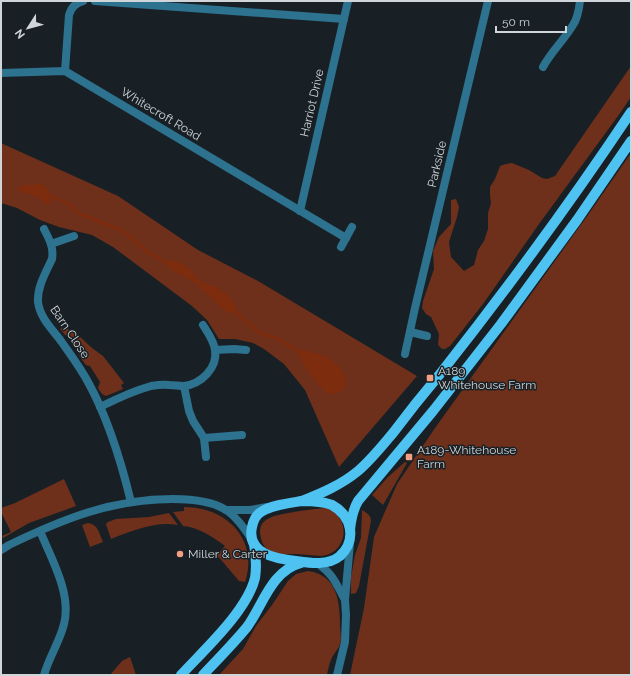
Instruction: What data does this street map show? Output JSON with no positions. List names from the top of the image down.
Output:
{
  "streets": {
    "street": [
      "Harriot Drive",
      "Whitecroft Road",
      "Parkside",
      "Barn Close"
    ]
  },
  "crossings": [
    ["Harriot Drive", "Whitecroft Road"]
  ],
  "places": {
    "transit": ["A189 Whitehouse Farm", "A189-Whitehouse Farm"],
    "other": ["Miller & Carter"]
  },
  "scale_bar": "50 m",
  "north": "bottom left"
}
